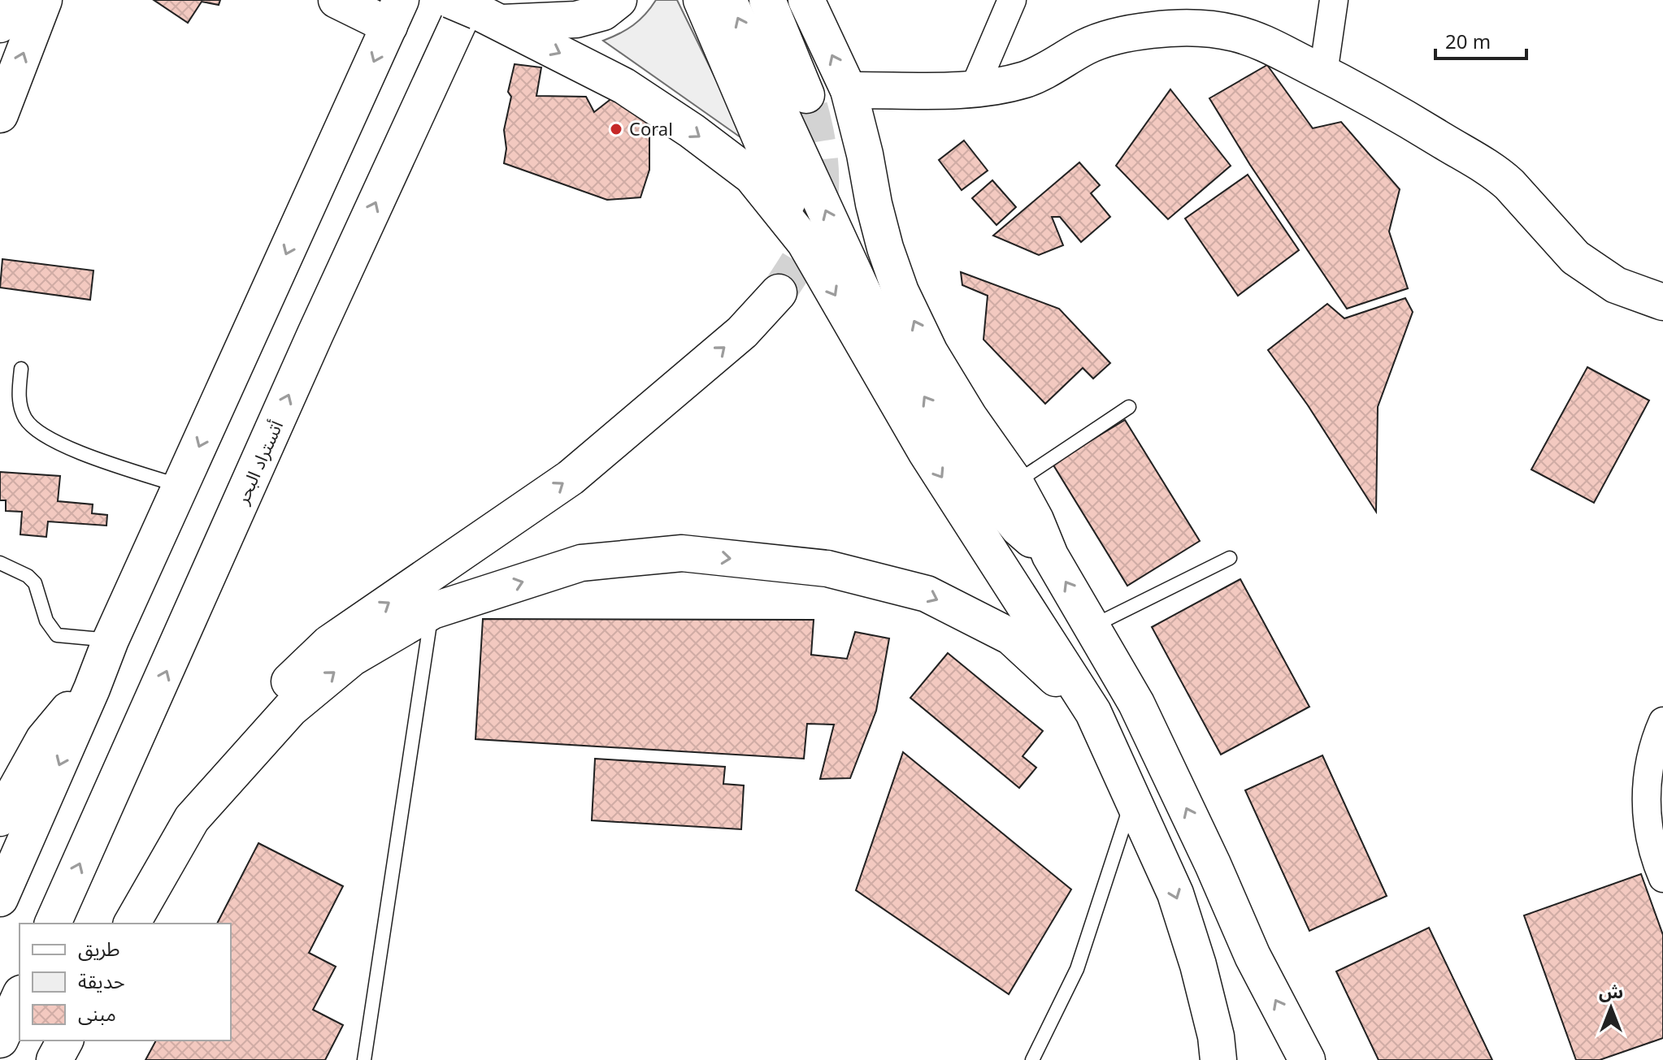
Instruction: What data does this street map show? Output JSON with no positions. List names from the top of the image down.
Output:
{
  "streets": {
    "main road": ["أتستراد البحر"]
  },
  "places": ["Coral"],
  "legend": ["طريق", "حديقة", "مبنى"],
  "scale_bar": "20 m",
  "north": "top"
}
